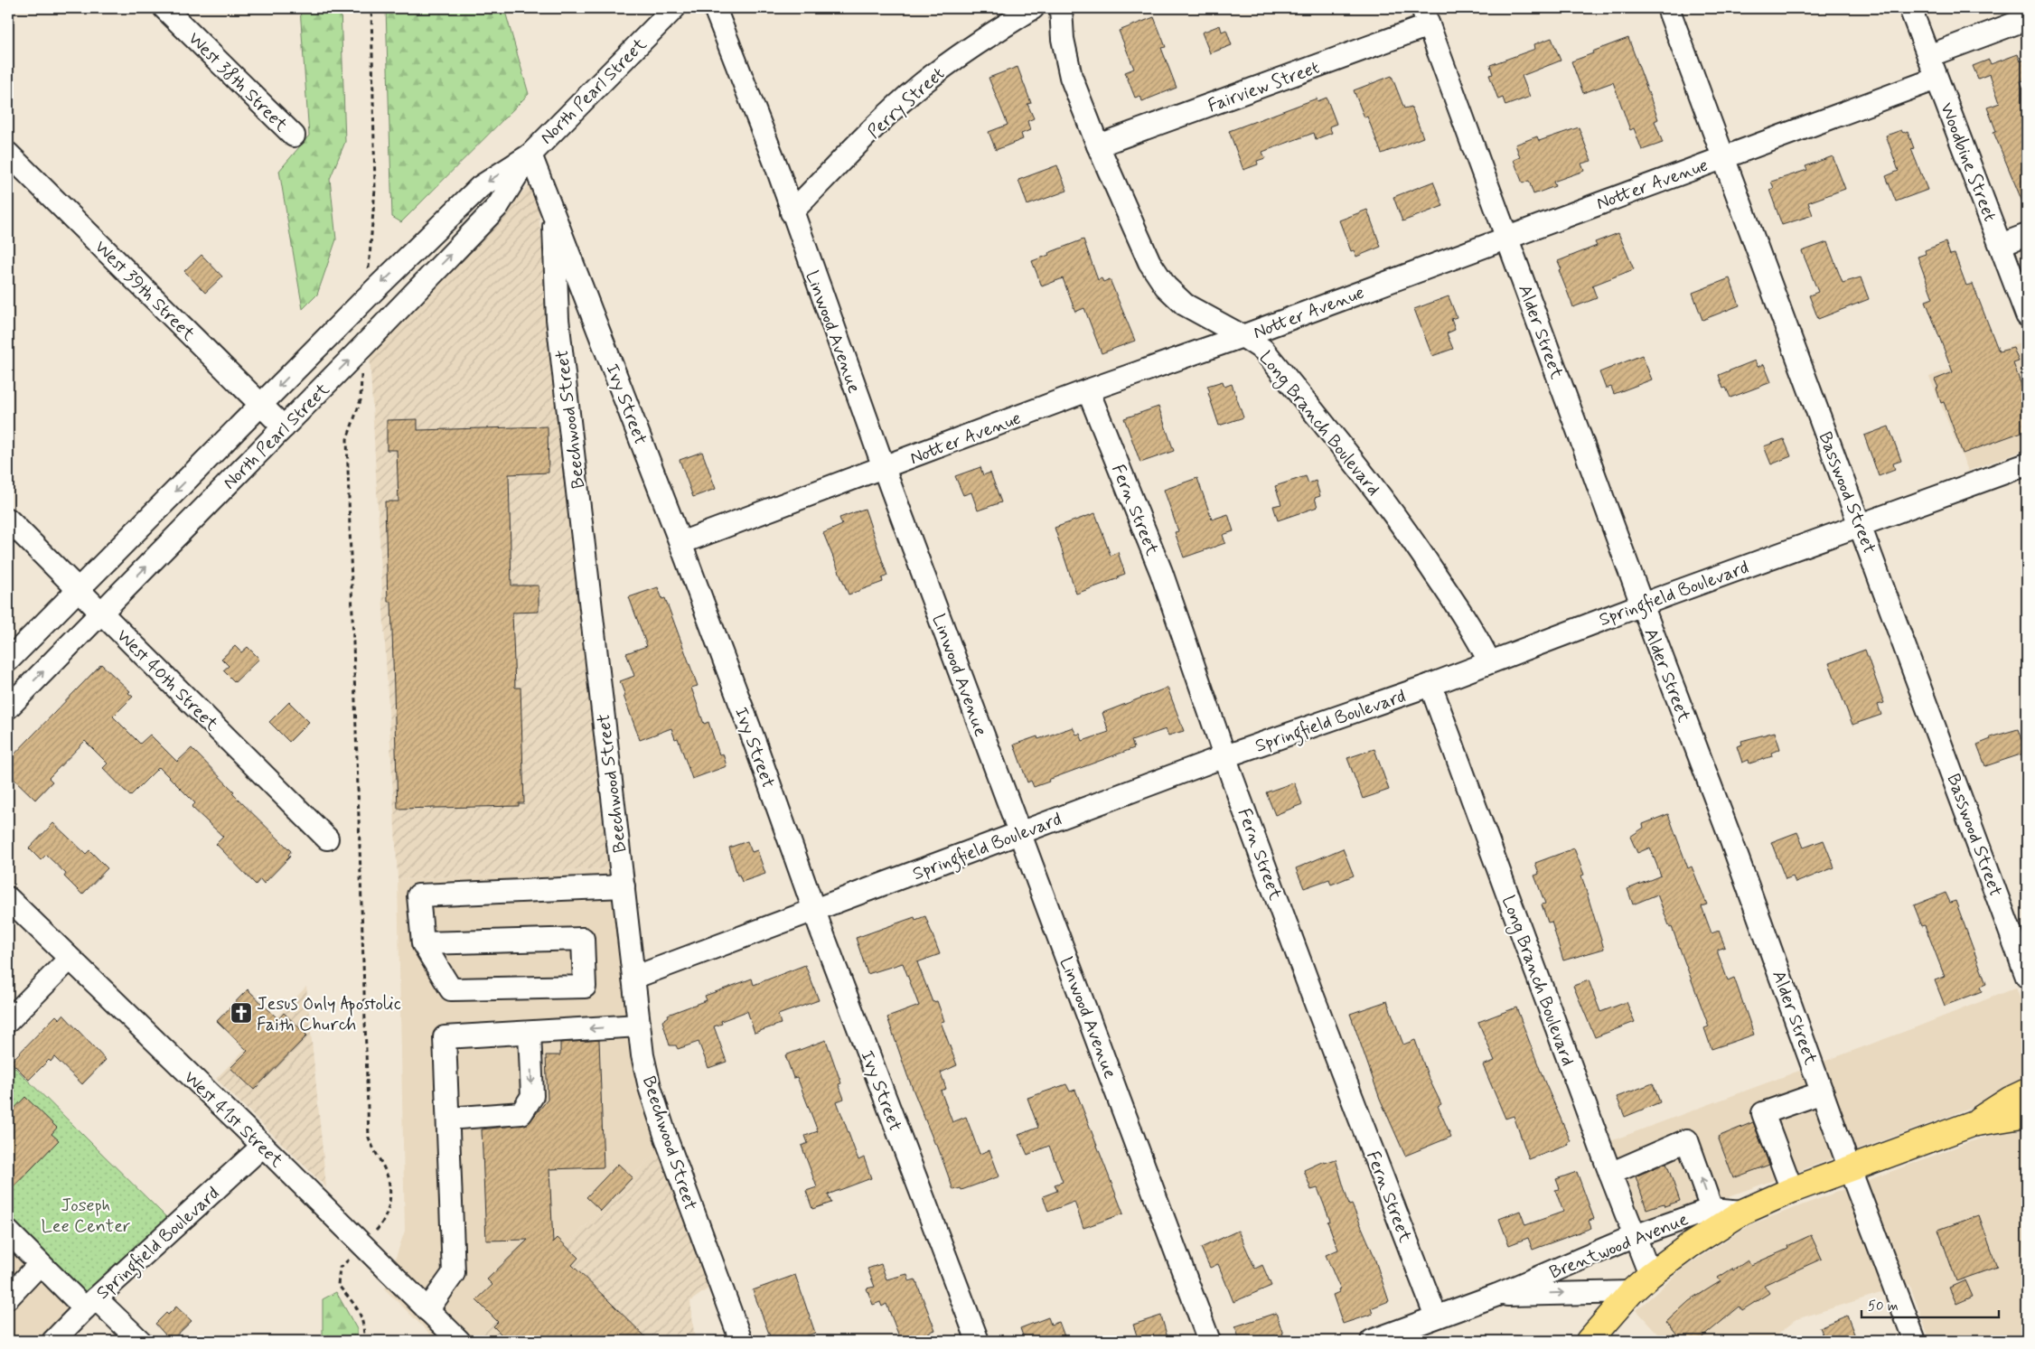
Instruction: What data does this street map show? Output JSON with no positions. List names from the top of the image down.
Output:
{
  "streets": {
    "main road": ["Brentwood Avenue"],
    "street": [
      "West 38th Street",
      "Fairview Street",
      "North Pearl Street",
      "Perry Street",
      "Woodbine Street",
      "Notter Avenue",
      "West 39th Street",
      "Linwood Avenue",
      "Alder Street",
      "Ivy Street",
      "Beechwood Street",
      "Long Branch Boulevard",
      "Basswood Street",
      "Fern Street",
      "Springfield Boulevard",
      "West 40th Street",
      "West 41st Street"
    ]
  },
  "crossings": [
    ["Fairview Street", "Alder Street"],
    ["Fairview Street", "Long Branch Boulevard"],
    ["North Pearl Street", "West 39th Street"],
    ["North Pearl Street", "Ivy Street"],
    ["North Pearl Street", "West 40th Street"],
    ["Perry Street", "Linwood Avenue"],
    ["Woodbine Street", "Notter Avenue"],
    ["Notter Avenue", "Linwood Avenue"],
    ["Notter Avenue", "Alder Street"],
    ["Notter Avenue", "Ivy Street"],
    ["Notter Avenue", "Long Branch Boulevard"],
    ["Notter Avenue", "Basswood Street"],
    ["Notter Avenue", "Fern Street"],
    ["Linwood Avenue", "Springfield Boulevard"],
    ["Alder Street", "Springfield Boulevard"],
    ["Alder Street", "Brentwood Avenue"],
    ["Ivy Street", "Beechwood Street"],
    ["Ivy Street", "Springfield Boulevard"],
    ["Beechwood Street", "Springfield Boulevard"],
    ["Long Branch Boulevard", "Springfield Boulevard"],
    ["Long Branch Boulevard", "Brentwood Avenue"],
    ["Basswood Street", "Springfield Boulevard"],
    ["Fern Street", "Springfield Boulevard"],
    ["Fern Street", "Brentwood Avenue"],
    ["Springfield Boulevard", "West 41st Street"]
  ],
  "parks": ["Joseph Lee Center"],
  "places": {
    "church": ["Jesus Only Apostolic Faith Church"]
  },
  "scale_bar": "50 m"
}
